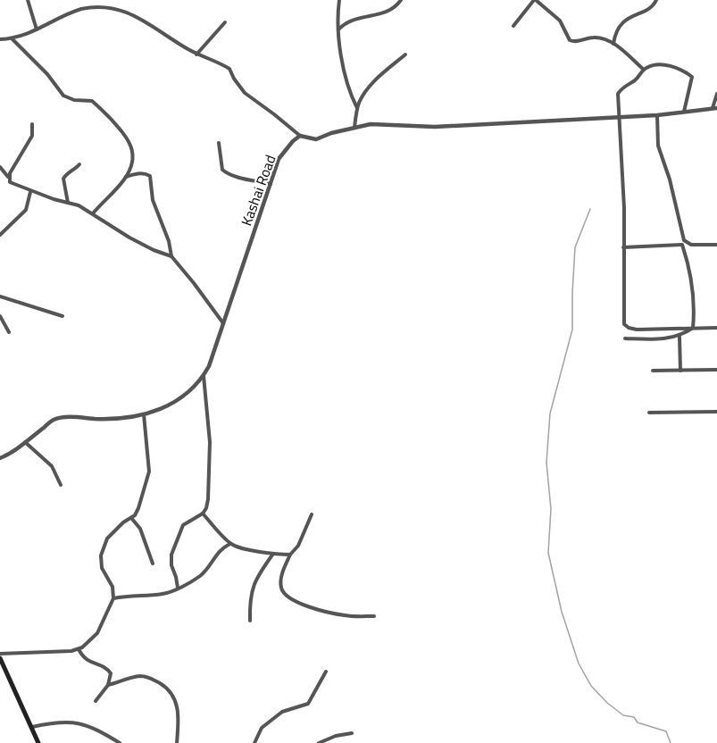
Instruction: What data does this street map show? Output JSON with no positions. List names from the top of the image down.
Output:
{
  "streets": {
    "street": ["Kashai Road"]
  }
}
